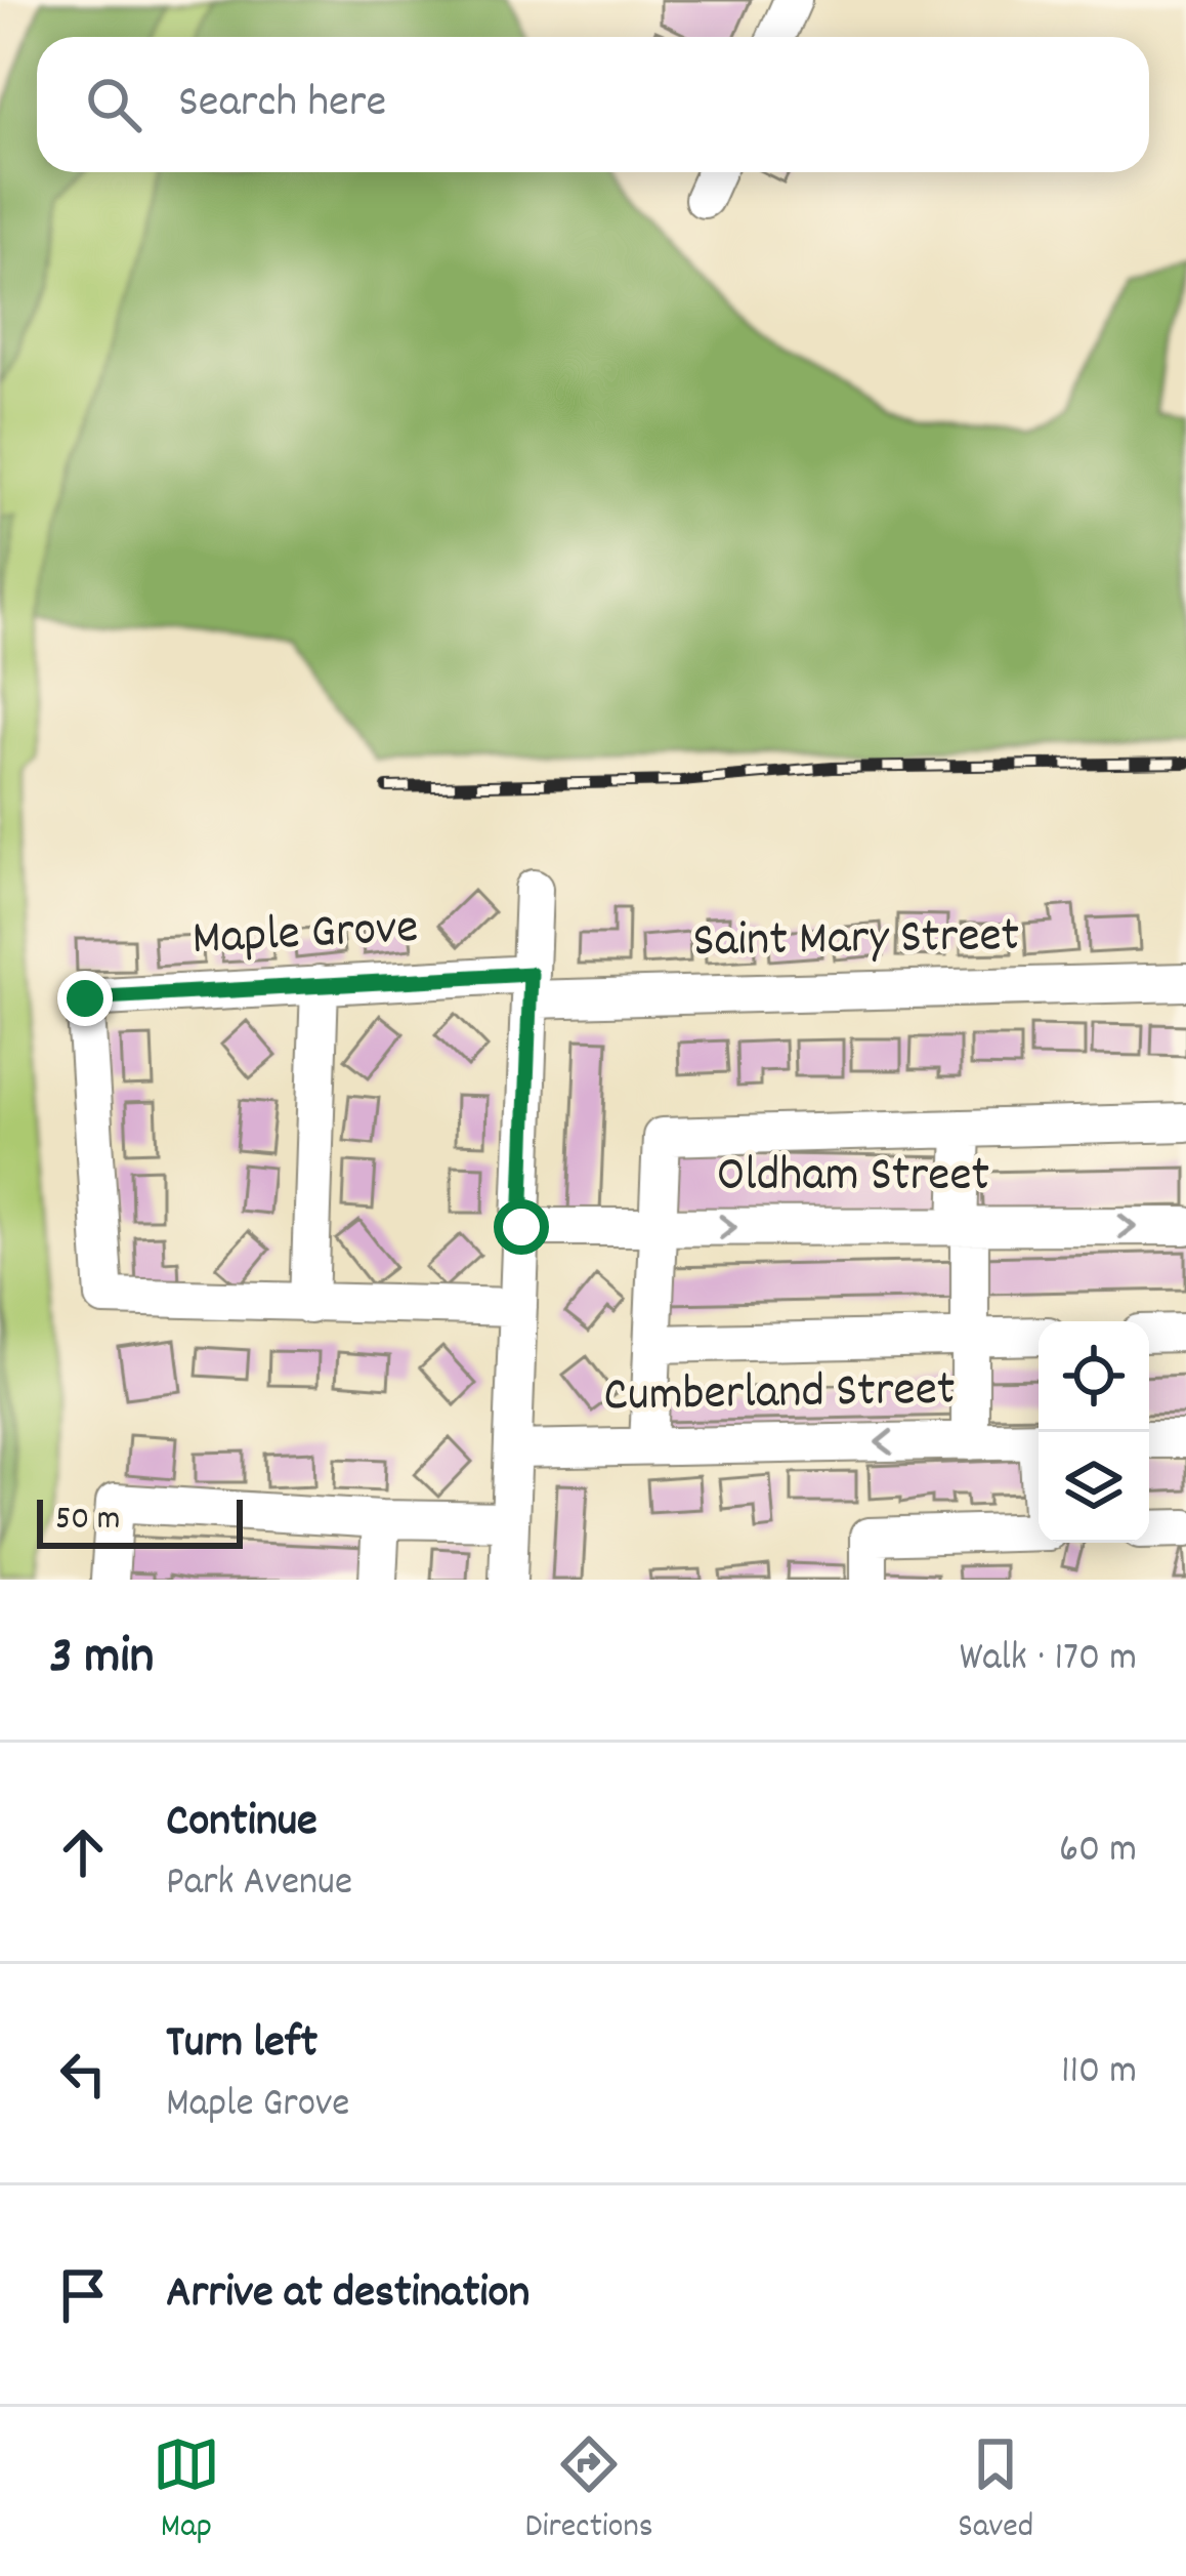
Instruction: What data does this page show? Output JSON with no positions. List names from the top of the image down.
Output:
{
  "streets": {
    "street": [
      "Maple Grove",
      "Saint Mary Street",
      "Oldham Street",
      "Cumberland Street"
    ]
  },
  "crossings": [
    ["Maple Grove", "Saint Mary Street"]
  ],
  "scale_bar": "50 m",
  "page": {
    "search": "Search here",
    "scale": "50 m",
    "heading": ["3 min", "Walk · 170 m"],
    "list": [
      ["Continue", "Park Avenue", "60 m"],
      ["Turn left", "Maple Grove", "110 m"],
      "Arrive at destination"
    ],
    "nav": ["Map", "Directions", "Saved"]
  }
}
